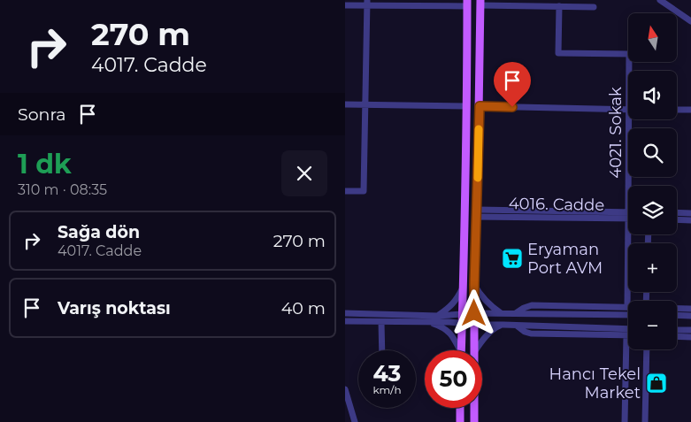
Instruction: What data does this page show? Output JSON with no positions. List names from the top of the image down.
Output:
{
  "streets": {
    "street": ["4021. Sokak", "4016. Cadde"]
  },
  "crossings": [
    ["4021. Sokak", "4016. Cadde"]
  ],
  "places": {
    "supermarket": ["Eryaman Port AVM"],
    "shop": ["Hancı Tekel Market"]
  },
  "north": "top",
  "page": {
    "turn": ["270 m", "4017. Cadde"],
    "map_buttons": ["+", "−"],
    "then": "Sonra",
    "heading": ["1 dk", "310 m · 08:35"],
    "list": [
      {
        "name": "Sağa dön",
        "note": "4017. Cadde",
        "value": "270 m"
      },
      {
        "name": "Varış noktası",
        "value": "40 m"
      }
    ],
    "speed": "43 km/h",
    "limit": "50"
  }
}
